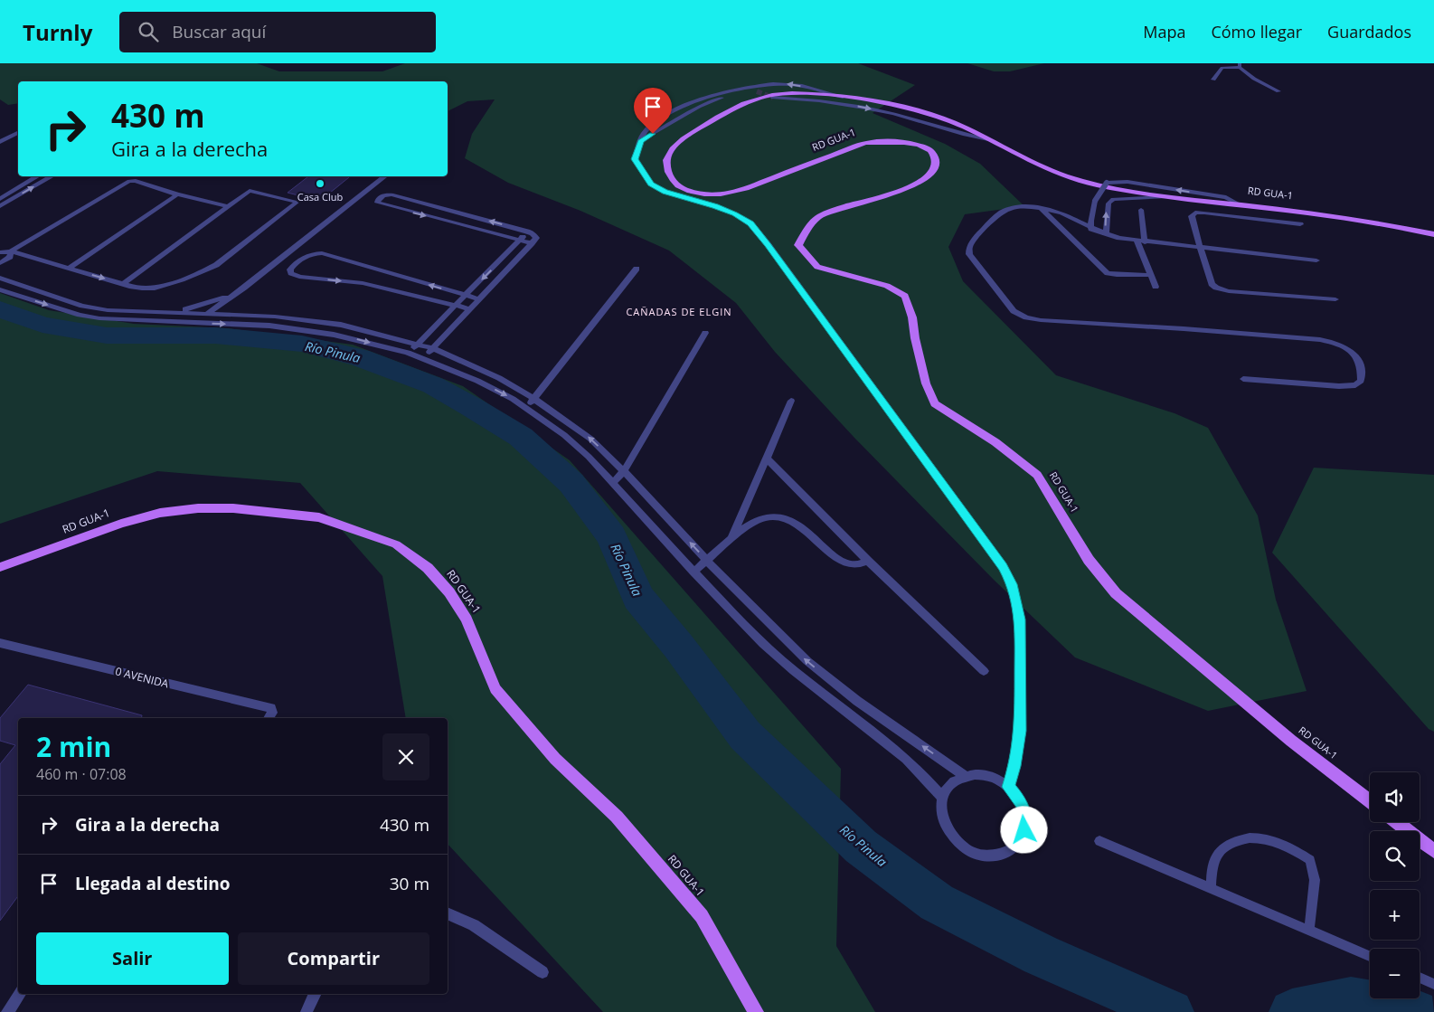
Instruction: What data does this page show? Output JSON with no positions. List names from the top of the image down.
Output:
{
  "streets": {
    "main road": ["RD GUA-1"],
    "street": ["0 AVENIDA"]
  },
  "districts": ["CAÑADAS DE ELGIN"],
  "water": ["Río Pinula"],
  "places": ["Casa Club"],
  "page": {
    "header": "Turnly",
    "search": "Buscar aquí",
    "nav": ["Mapa", "Cómo llegar", "Guardados"],
    "turn": ["430 m", "Gira a la derecha"],
    "heading": ["2 min", "460 m · 07:08"],
    "map_buttons": ["+", "−"],
    "list": [
      {
        "name": "Gira a la derecha",
        "value": "430 m"
      },
      {
        "name": "Llegada al destino",
        "value": "30 m"
      }
    ],
    "buttons": ["Salir", "Compartir"]
  }
}
